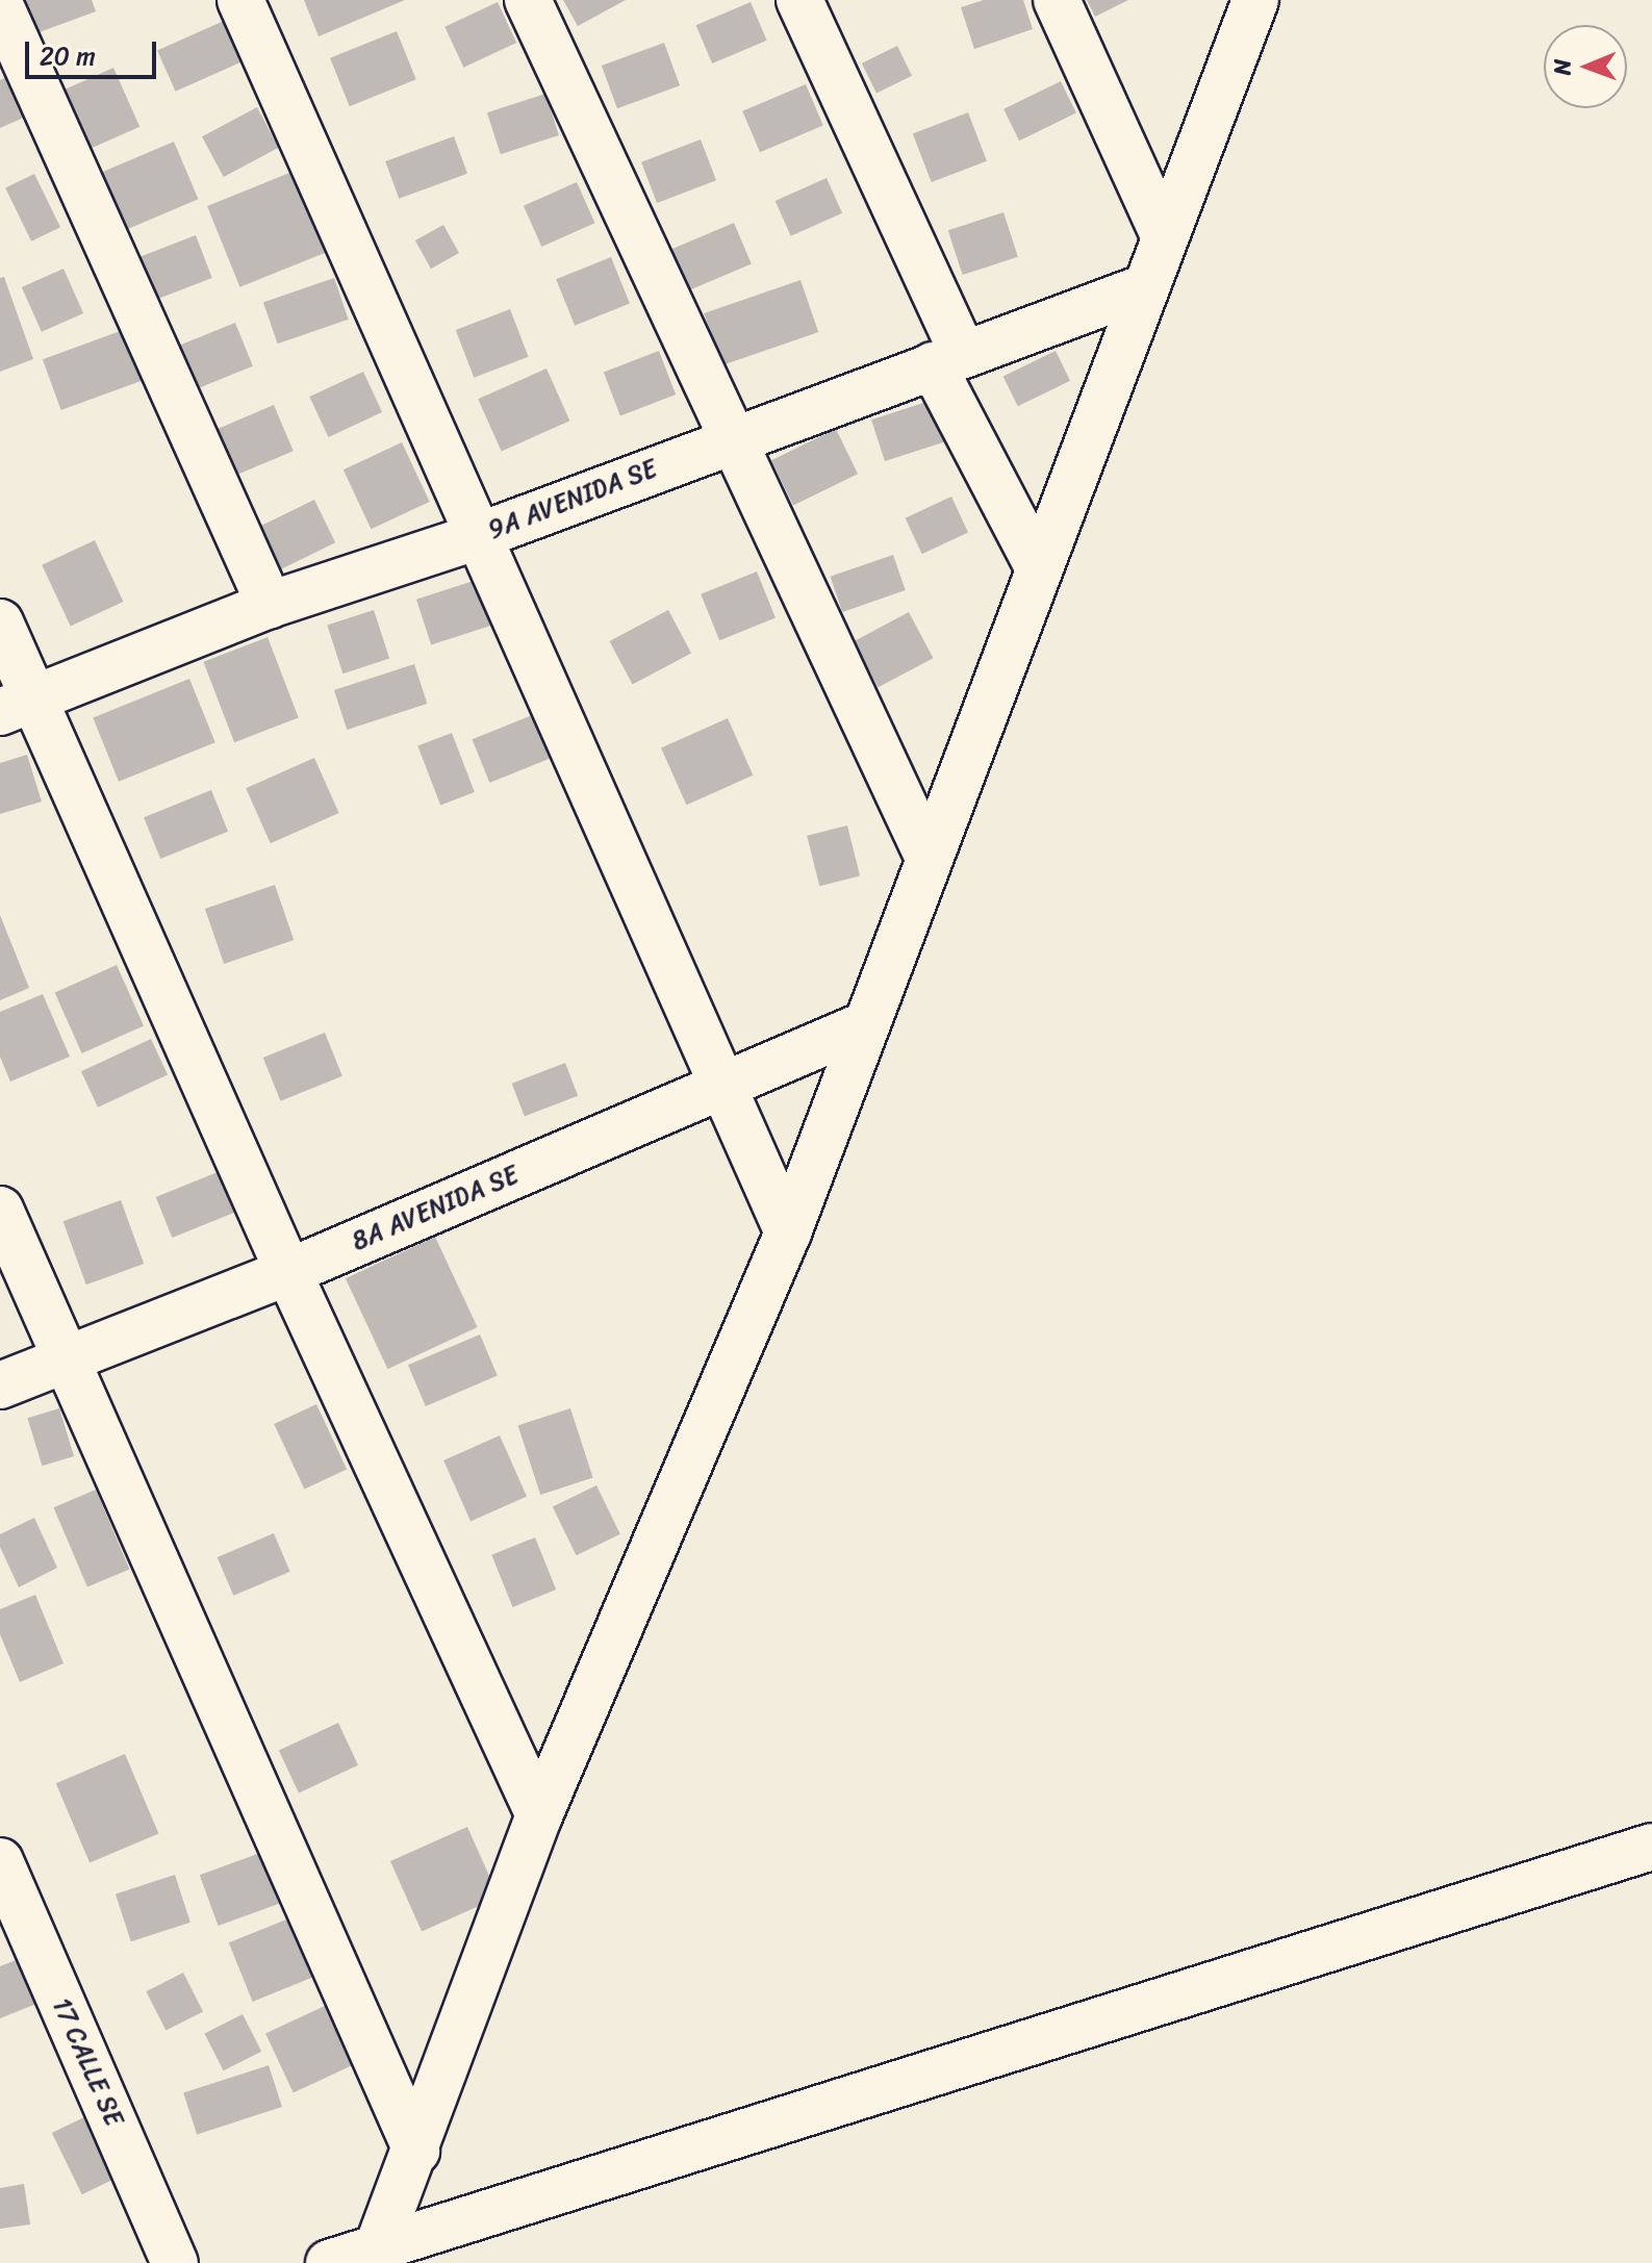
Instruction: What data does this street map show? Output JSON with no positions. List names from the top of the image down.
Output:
{
  "streets": {
    "street": ["9A AVENIDA SE", "8A AVENIDA SE", "17 CALLE SE"]
  },
  "scale_bar": "20 m",
  "north": "left"
}
